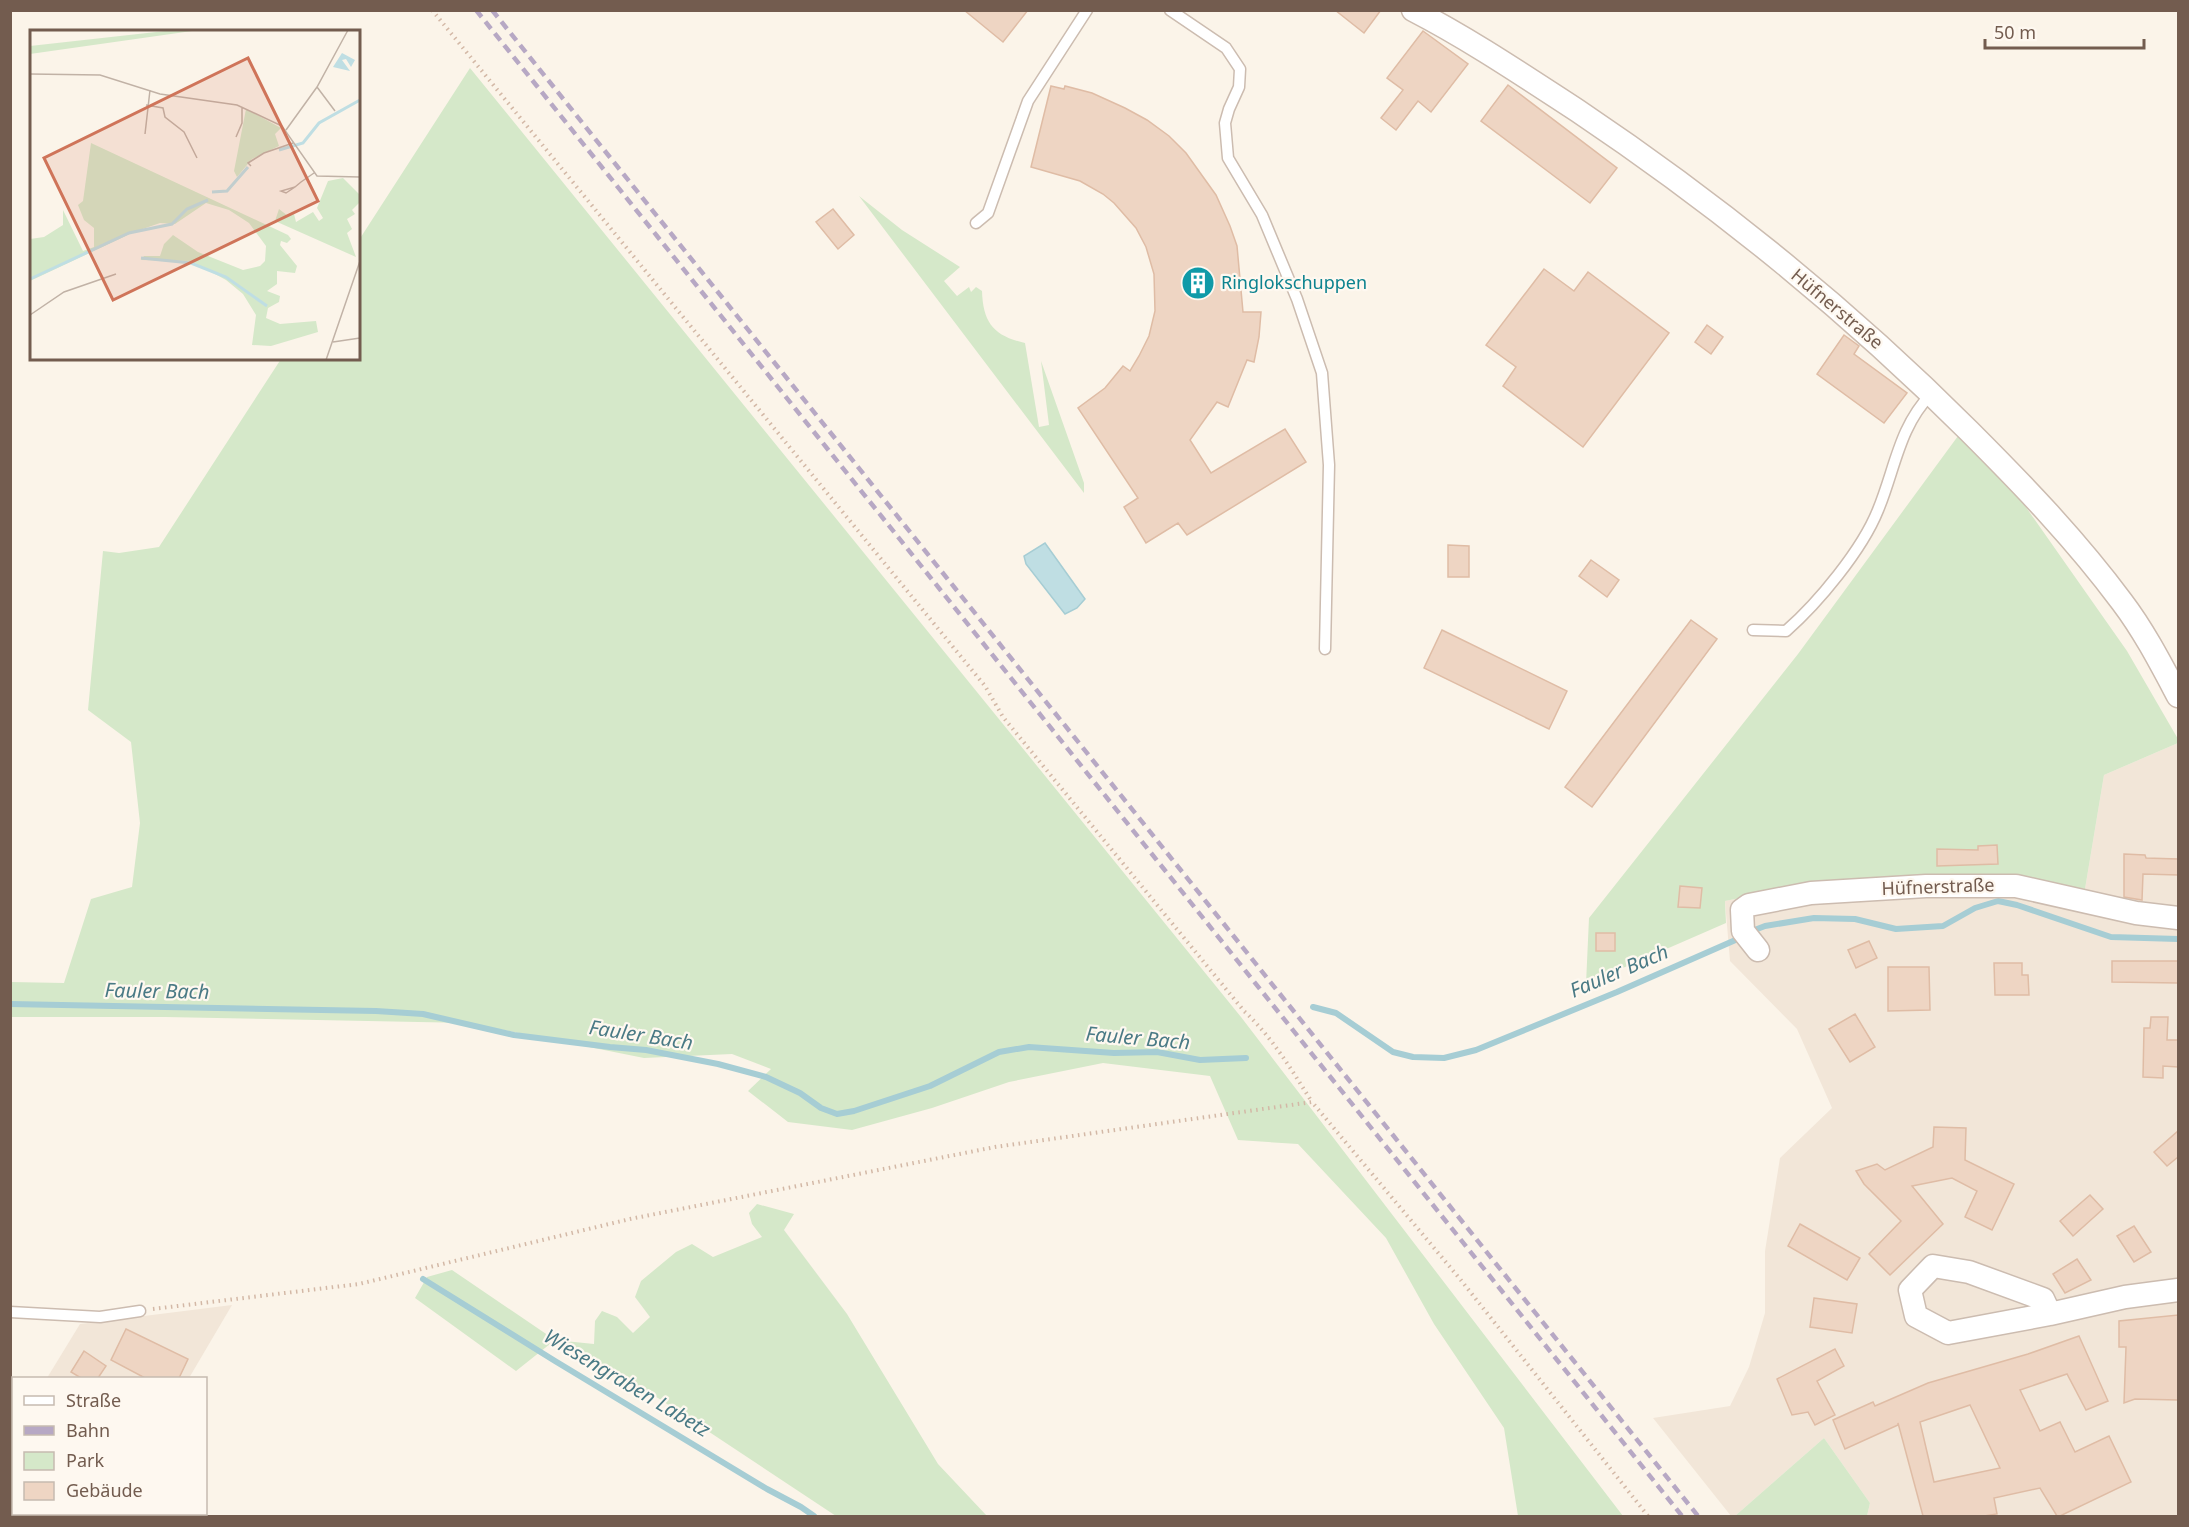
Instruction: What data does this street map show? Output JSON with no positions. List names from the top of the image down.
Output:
{
  "streets": {
    "street": ["Hüfnerstraße"]
  },
  "water": ["Fauler Bach", "Wiesengraben Labetz"],
  "places": {
    "building": ["Ringlokschuppen"]
  },
  "legend": [
    "Straße",
    "Bahn",
    "Park",
    "Gebäude"
  ],
  "scale_bar": "50 m"
}
